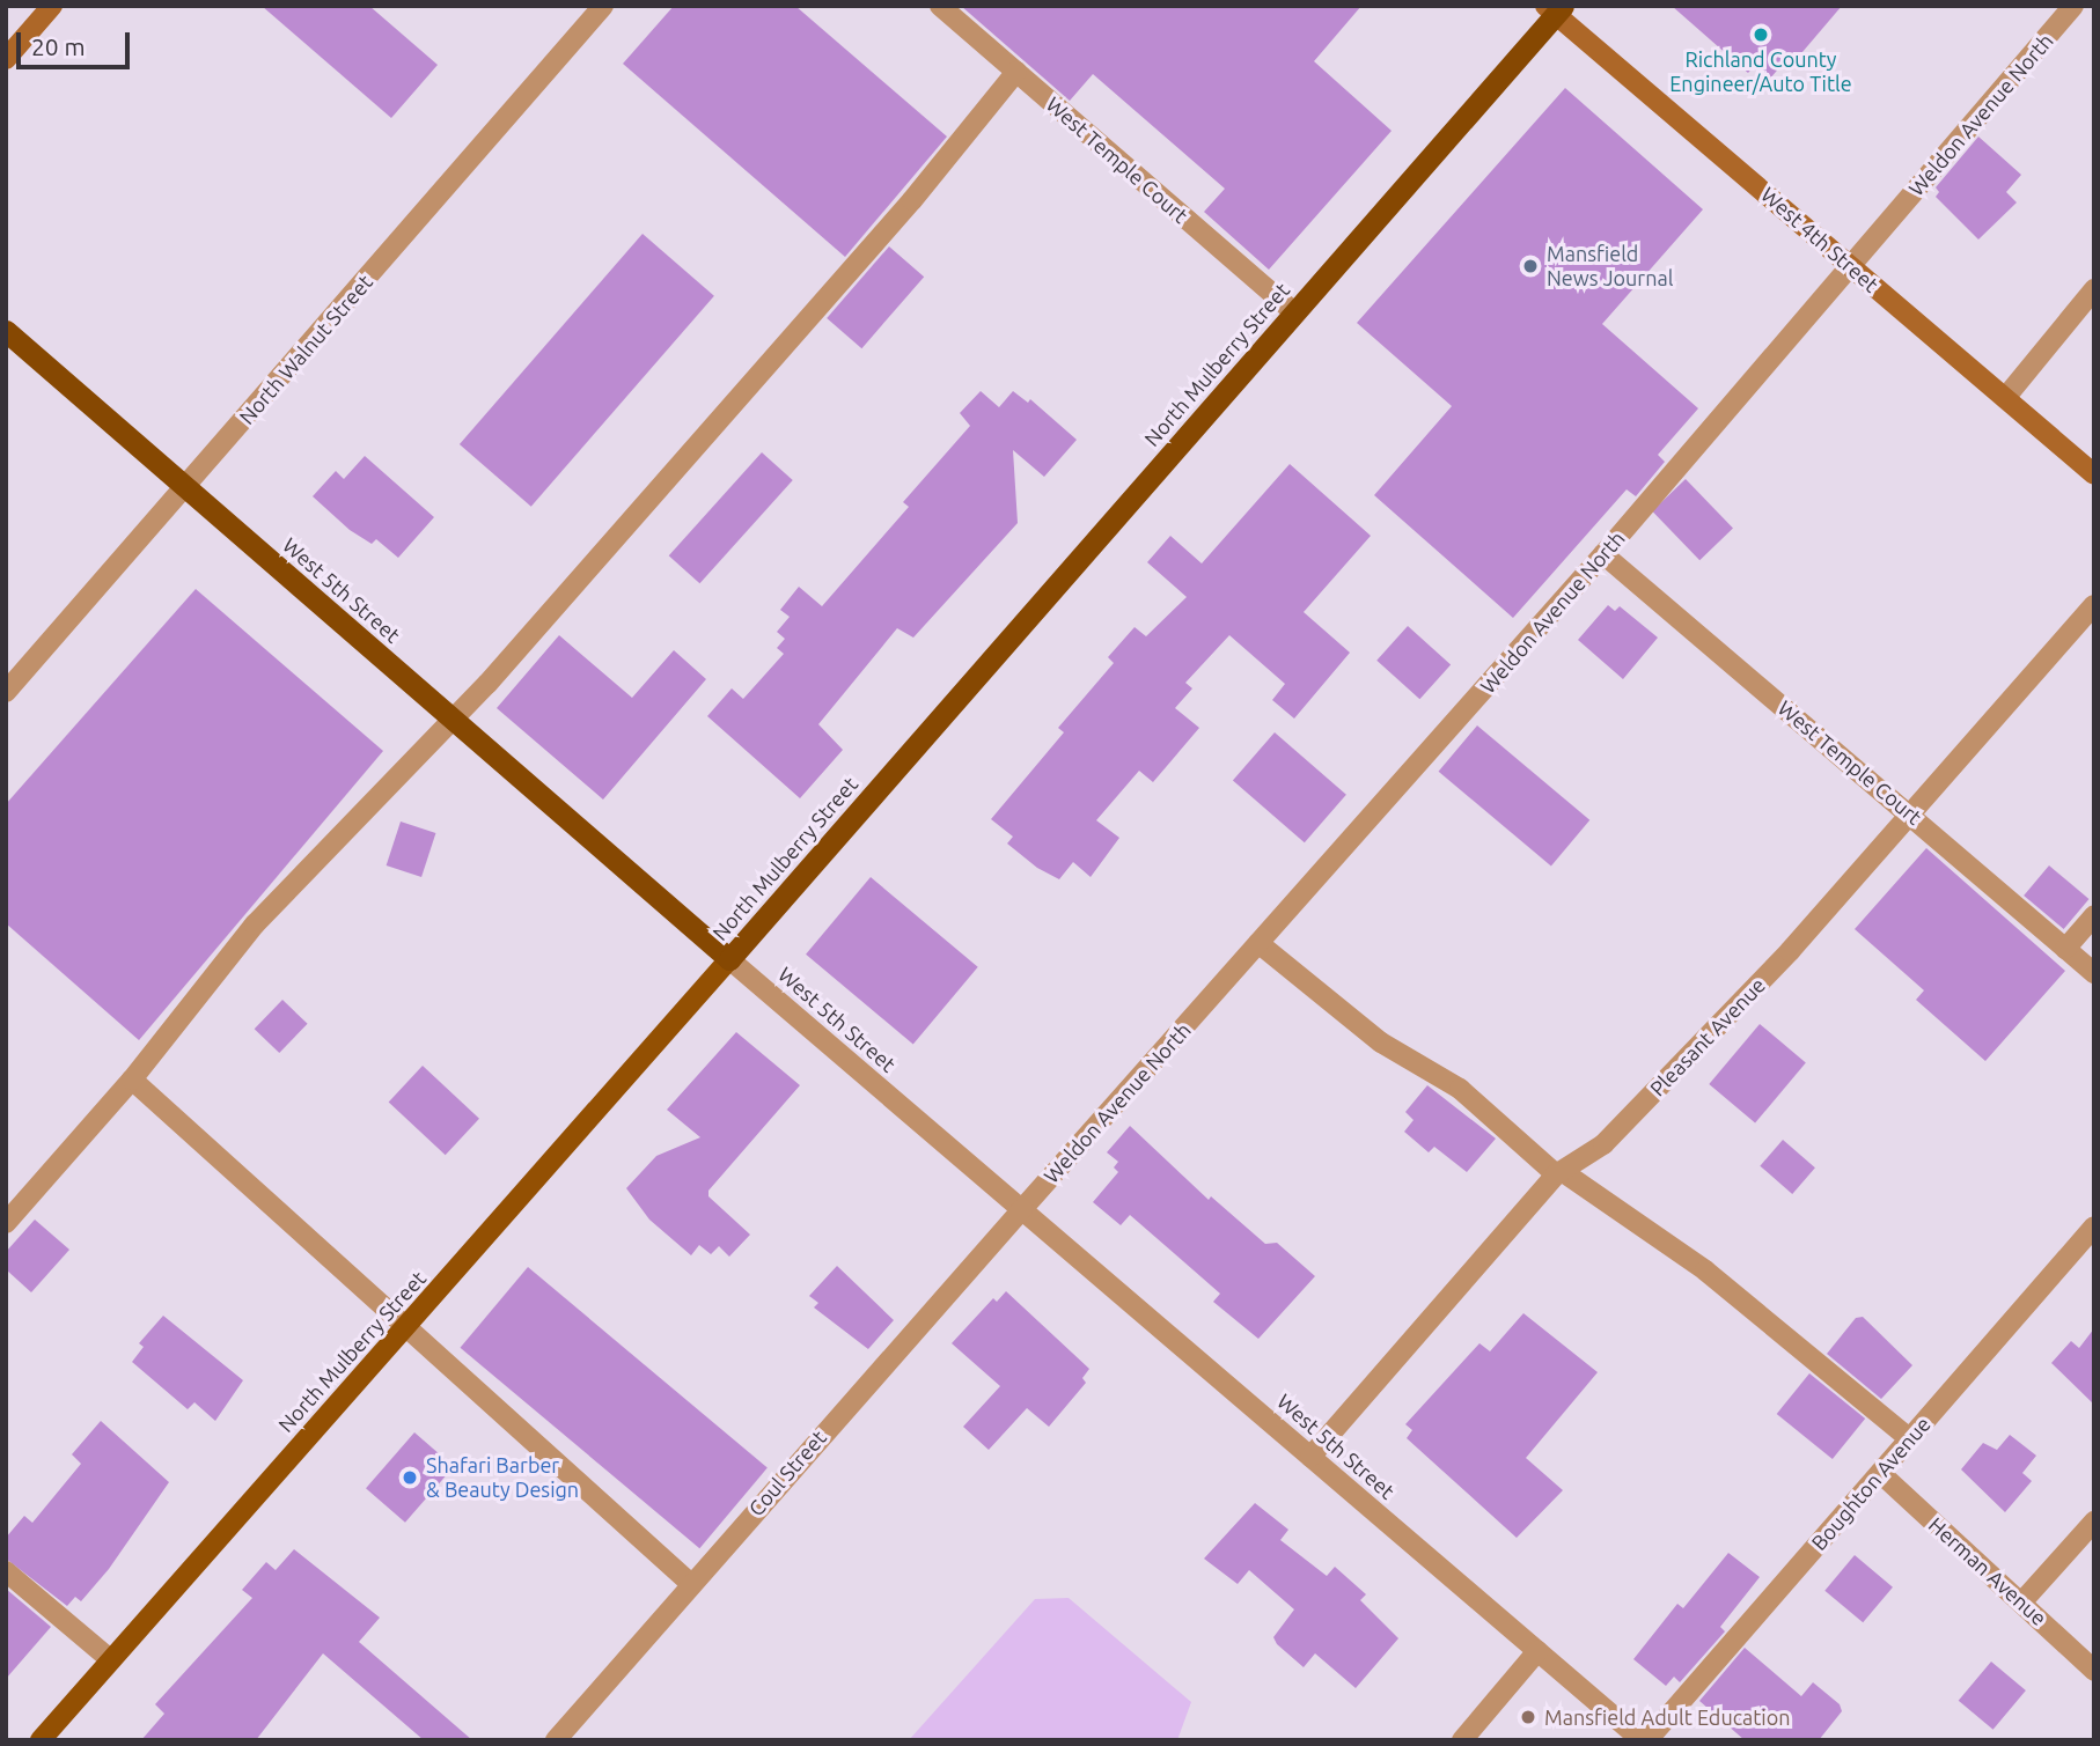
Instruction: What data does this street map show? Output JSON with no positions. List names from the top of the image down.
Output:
{
  "streets": {
    "highway": ["North Mulberry Street", "West 5th Street"],
    "main road": ["West 4th Street"],
    "street": [
      "Weldon Avenue North",
      "West Temple Court",
      "North Walnut Street",
      "Pleasant Avenue",
      "Coul Street",
      "Boughton Avenue",
      "Herman Avenue"
    ]
  },
  "crossings": [
    ["Weldon Avenue North", "West Temple Court"],
    ["Weldon Avenue North", "West 4th Street"],
    ["Weldon Avenue North", "West 5th Street"],
    ["Weldon Avenue North", "Coul Street"],
    ["West Temple Court", "North Mulberry Street"],
    ["West Temple Court", "Pleasant Avenue"],
    ["West 4th Street", "North Mulberry Street"],
    ["North Walnut Street", "West 5th Street"],
    ["North Mulberry Street", "West 5th Street"],
    ["West 5th Street", "Pleasant Avenue"],
    ["West 5th Street", "Coul Street"],
    ["West 5th Street", "Boughton Avenue"],
    ["Boughton Avenue", "Herman Avenue"]
  ],
  "places": [
    "Richland County Engineer/Auto Title",
    "Mansfield News Journal",
    "Shafari Barber & Beauty Design",
    "Mansfield Adult Education"
  ],
  "scale_bar": "20 m"
}
